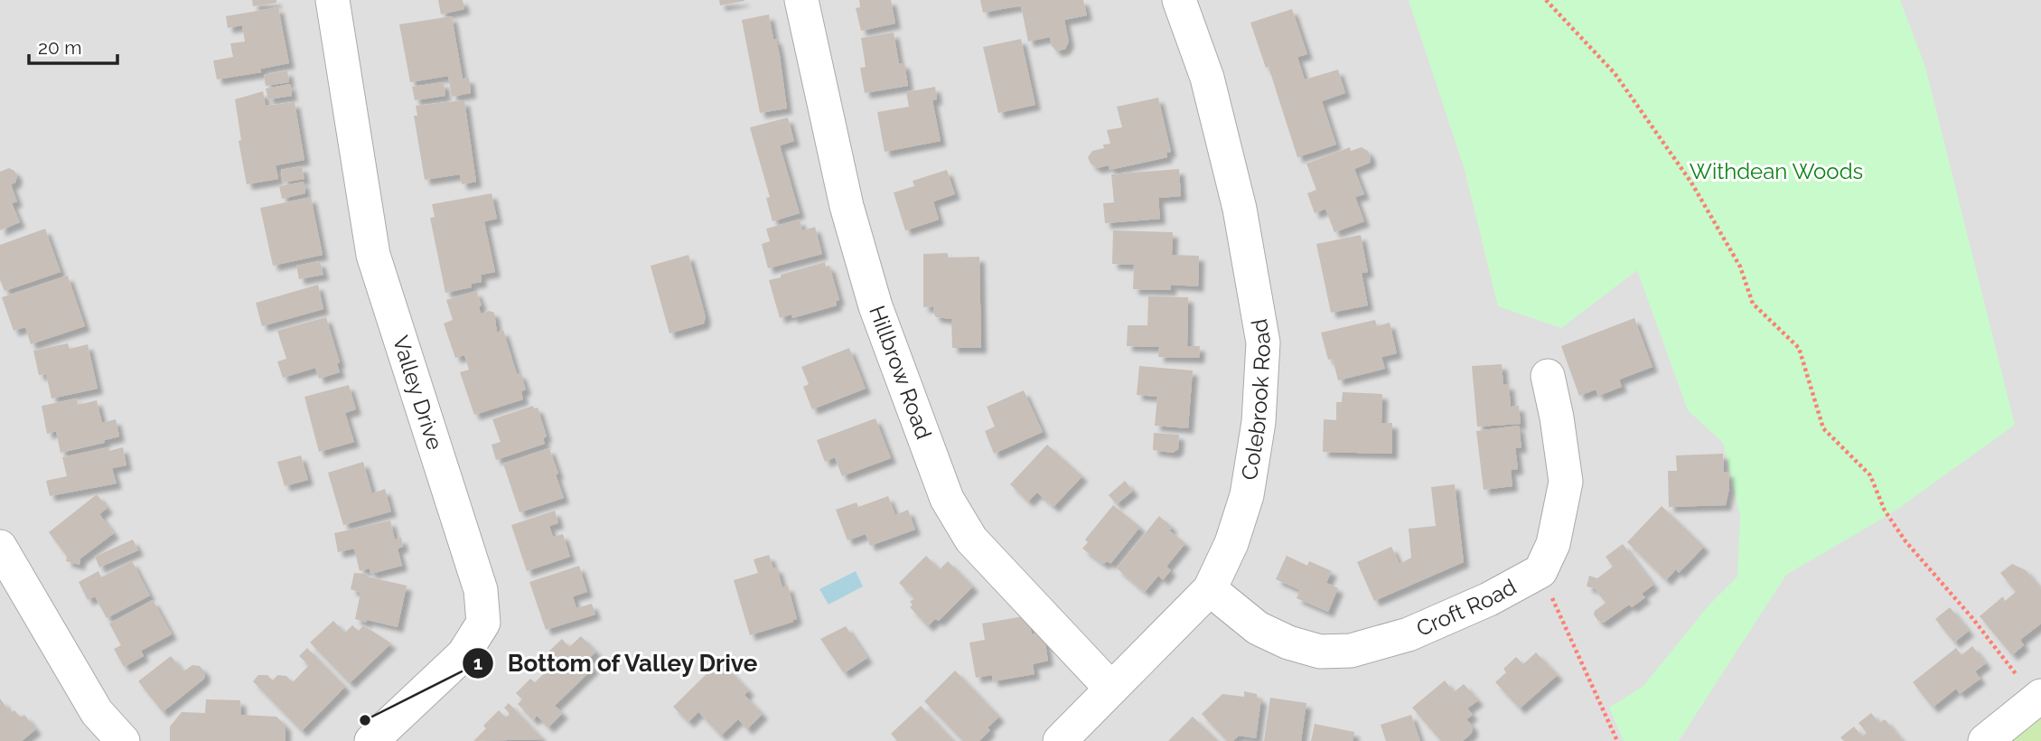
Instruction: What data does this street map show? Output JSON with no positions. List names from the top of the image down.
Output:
{
  "streets": {
    "street": [
      "Hillbrow Road",
      "Valley Drive",
      "Colebrook Road",
      "Croft Road"
    ]
  },
  "crossings": [
    ["Hillbrow Road", "Colebrook Road"],
    ["Colebrook Road", "Croft Road"]
  ],
  "parks": ["Withdean Woods"],
  "places": ["Bottom of Valley Drive"],
  "scale_bar": "20 m"
}
